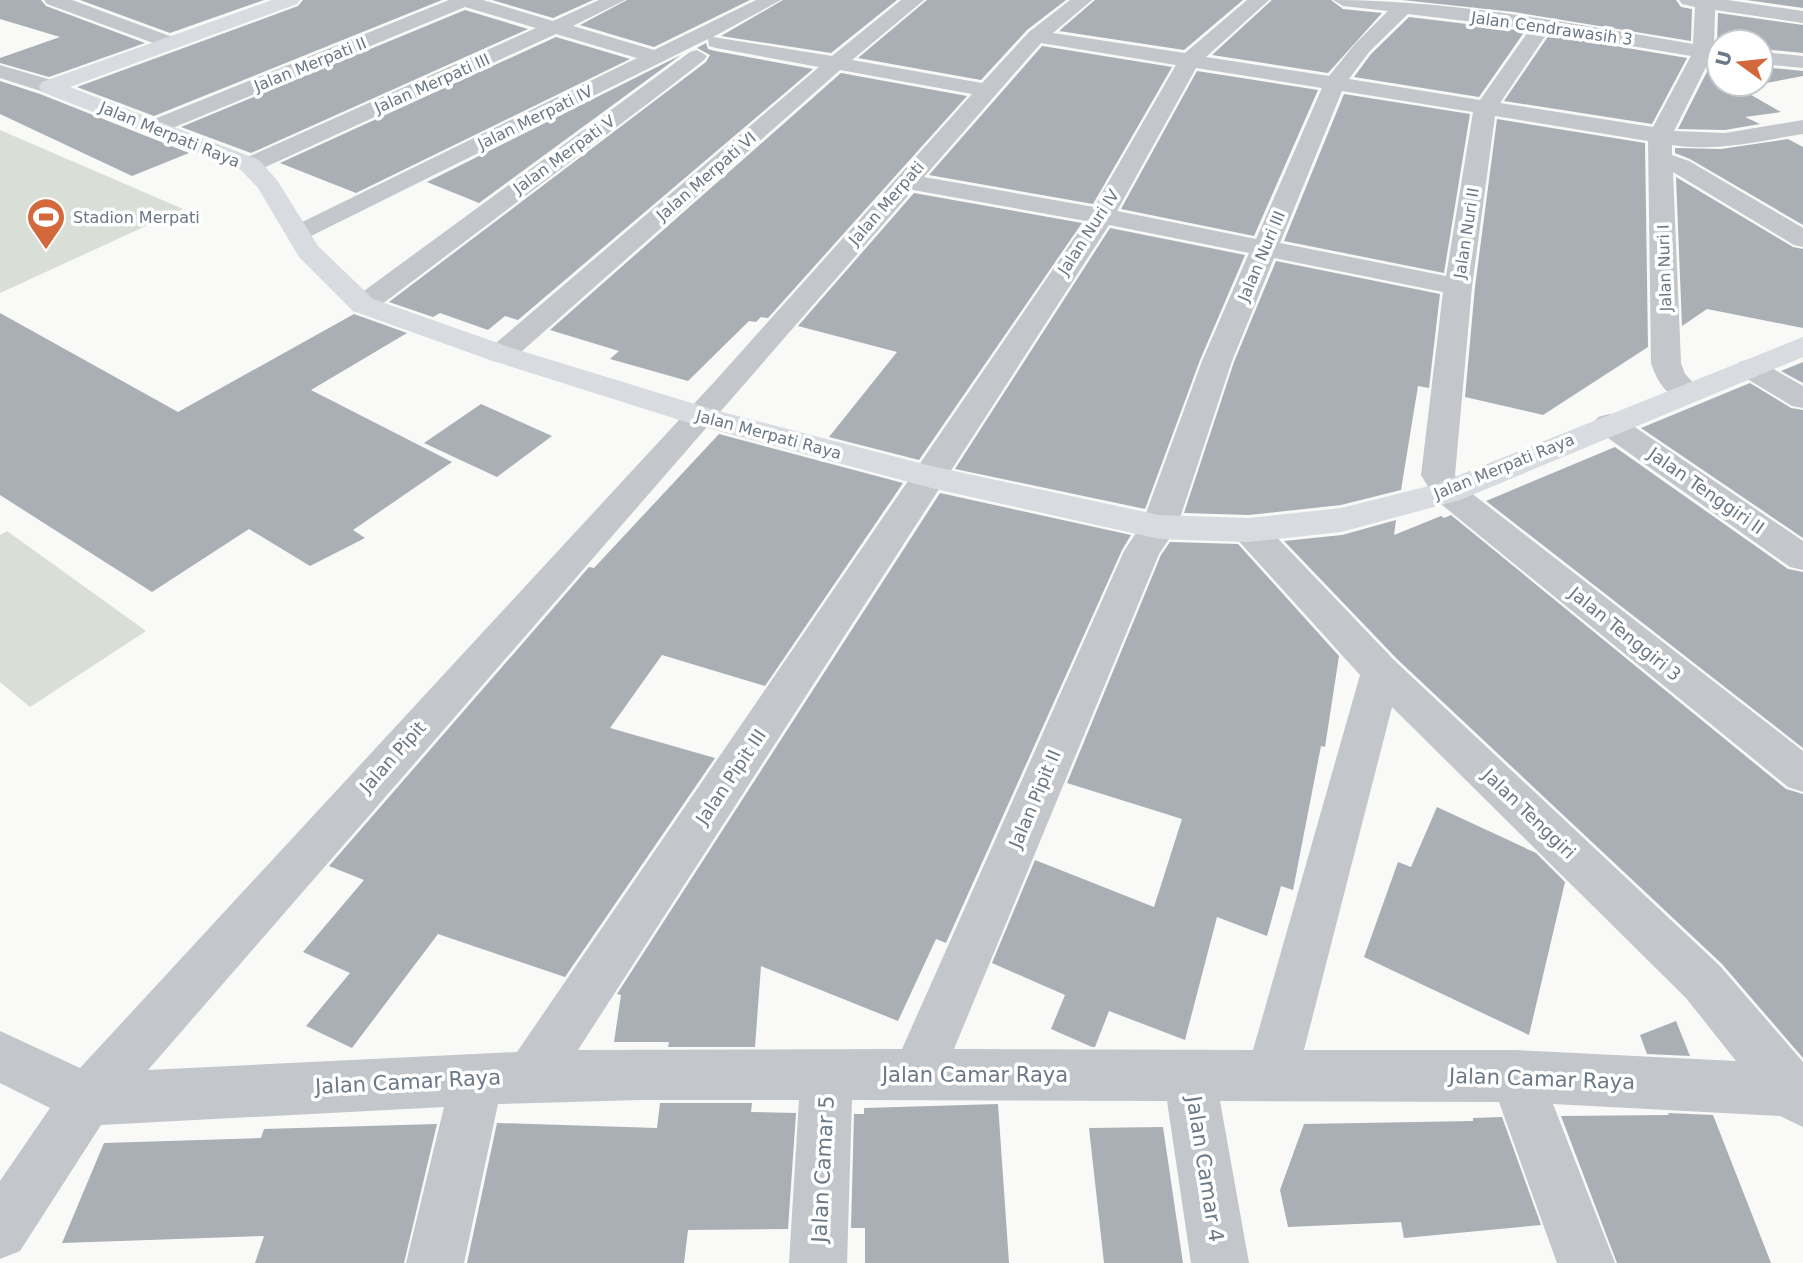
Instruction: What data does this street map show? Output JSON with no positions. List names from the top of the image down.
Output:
{
  "streets": {
    "street": [
      "Jalan Cendrawasih 3",
      "Jalan Merpati II",
      "Jalan Merpati III",
      "Jalan Merpati IV",
      "Jalan Merpati Raya",
      "Jalan Merpati V",
      "Jalan Merpati VI",
      "Jalan Merpati",
      "Jalan Nuri IV",
      "Jalan Nuri II",
      "Jalan Nuri III",
      "Jalan Nuri I",
      "Jalan Tenggiri II",
      "Jalan Tenggiri 3",
      "Jalan Pipit",
      "Jalan Pipit III",
      "Jalan Pipit II",
      "Jalan Tenggiri",
      "Jalan Camar Raya",
      "Jalan Camar 5",
      "Jalan Camar 4"
    ]
  },
  "crossings": [
    ["Jalan Cendrawasih 3", "Jalan Nuri II"],
    ["Jalan Cendrawasih 3", "Jalan Nuri III"],
    ["Jalan Merpati II", "Jalan Merpati Raya"],
    ["Jalan Merpati III", "Jalan Merpati Raya"],
    ["Jalan Merpati IV", "Jalan Merpati Raya"],
    ["Jalan Merpati IV", "Jalan Merpati V"],
    ["Jalan Merpati Raya", "Jalan Merpati V"],
    ["Jalan Merpati Raya", "Jalan Merpati VI"],
    ["Jalan Merpati Raya", "Jalan Merpati"],
    ["Jalan Merpati Raya", "Jalan Nuri IV"],
    ["Jalan Merpati Raya", "Jalan Nuri II"],
    ["Jalan Merpati Raya", "Jalan Nuri III"],
    ["Jalan Merpati Raya", "Jalan Nuri I"],
    ["Jalan Merpati Raya", "Jalan Tenggiri II"],
    ["Jalan Merpati Raya", "Jalan Tenggiri 3"],
    ["Jalan Merpati Raya", "Jalan Pipit"],
    ["Jalan Merpati Raya", "Jalan Pipit III"],
    ["Jalan Merpati Raya", "Jalan Pipit II"],
    ["Jalan Merpati Raya", "Jalan Tenggiri"],
    ["Jalan Merpati", "Jalan Pipit"],
    ["Jalan Nuri IV", "Jalan Pipit III"],
    ["Jalan Nuri II", "Jalan Tenggiri 3"],
    ["Jalan Nuri III", "Jalan Pipit II"],
    ["Jalan Pipit", "Jalan Camar Raya"],
    ["Jalan Pipit III", "Jalan Camar Raya"],
    ["Jalan Pipit II", "Jalan Camar Raya"],
    ["Jalan Tenggiri", "Jalan Camar Raya"],
    ["Jalan Camar Raya", "Jalan Camar 5"],
    ["Jalan Camar Raya", "Jalan Camar 4"]
  ],
  "places": {
    "sports": ["Stadion Merpati"]
  },
  "north": "left"
}
